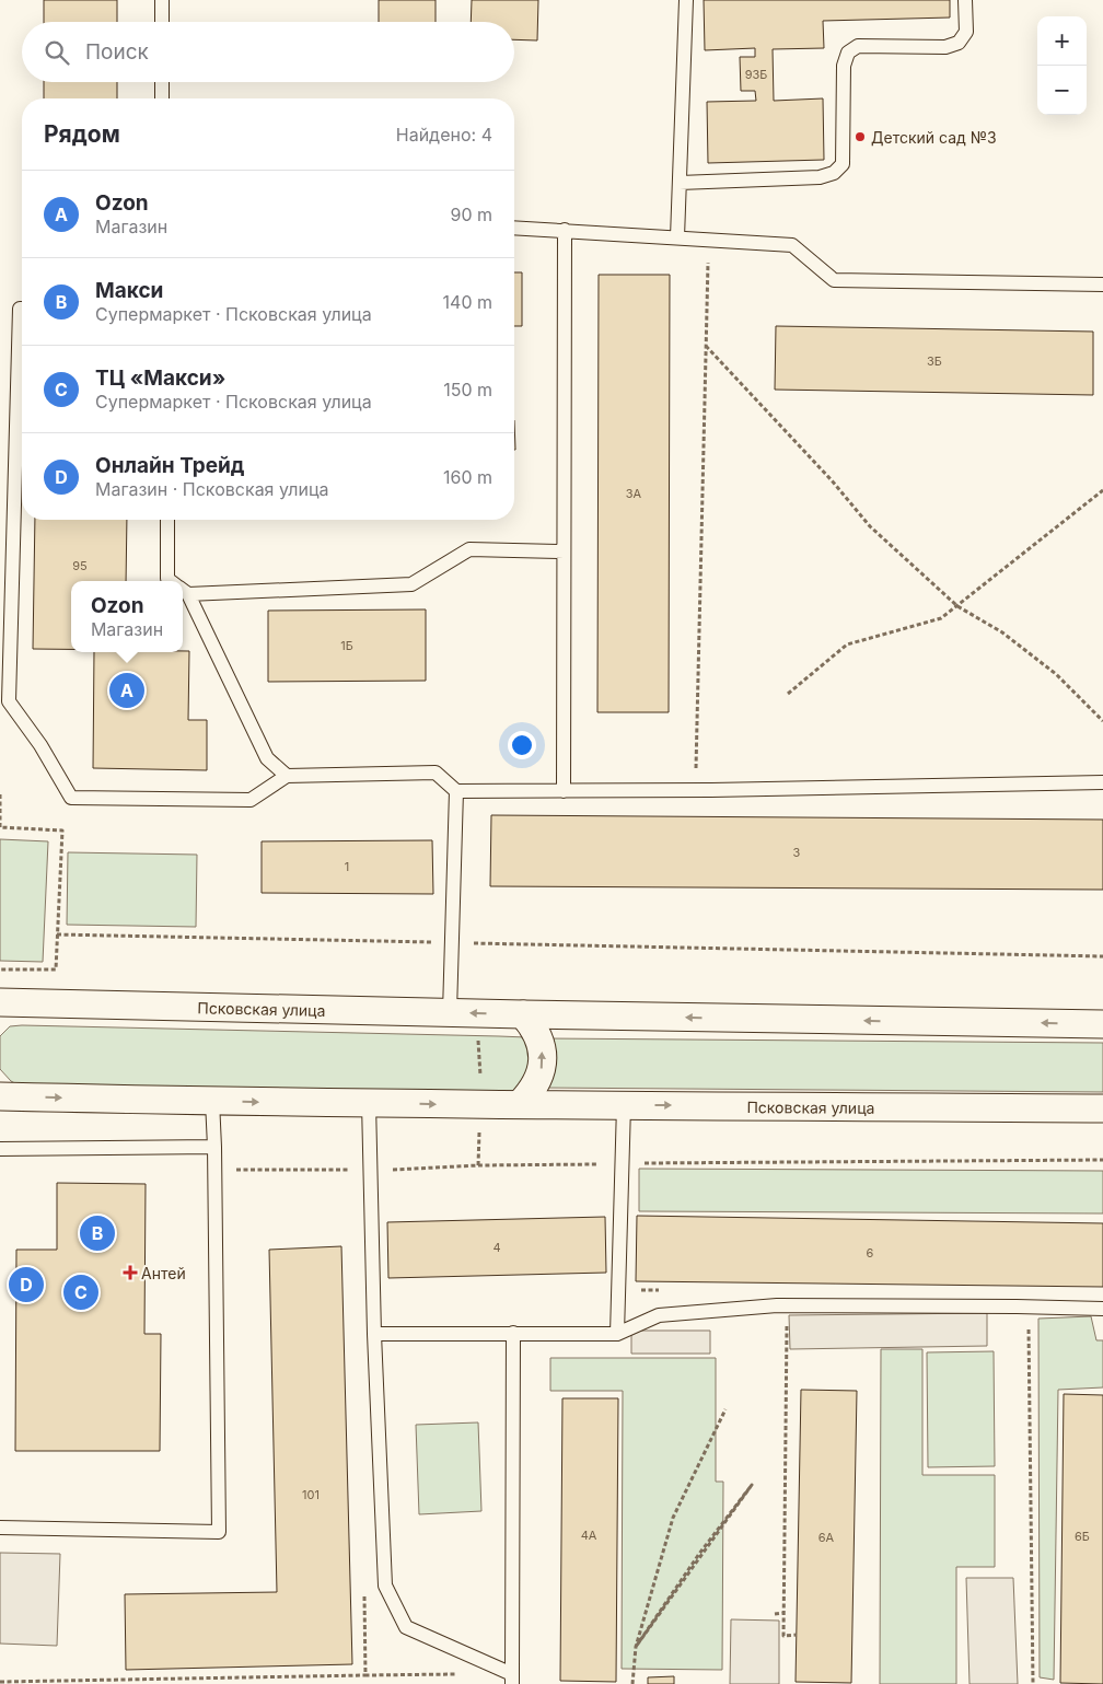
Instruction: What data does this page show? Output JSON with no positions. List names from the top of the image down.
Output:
{
  "streets": {
    "street": ["Псковская улица"]
  },
  "places": {
    "other": ["Детский сад №3"],
    "health": ["Антей"]
  },
  "house_numbers": [
    "93Б",
    "3Б",
    "3А",
    "95",
    "1Б",
    "3",
    "1",
    "4",
    "6",
    "101",
    "4А",
    "6Б",
    "6А"
  ],
  "page": {
    "map_buttons": ["+", "−"],
    "search": "Поиск",
    "heading": ["Рядом", "Найдено: 4"],
    "list": [
      {
        "mark": "A",
        "name": "Ozon",
        "note": "Магазин",
        "value": "90 m"
      },
      {
        "mark": "B",
        "name": "Макси",
        "note": "Супермаркет · Псковская улица",
        "value": "140 m"
      },
      {
        "mark": "C",
        "name": "ТЦ «Макси»",
        "note": "Супермаркет · Псковская улица",
        "value": "150 m"
      },
      {
        "mark": "D",
        "name": "Онлайн Трейд",
        "note": "Магазин · Псковская улица",
        "value": "160 m"
      }
    ],
    "popup": ["Ozon", "Магазин"],
    "pins": [
      "A",
      "B",
      "D",
      "C"
    ]
  }
}
